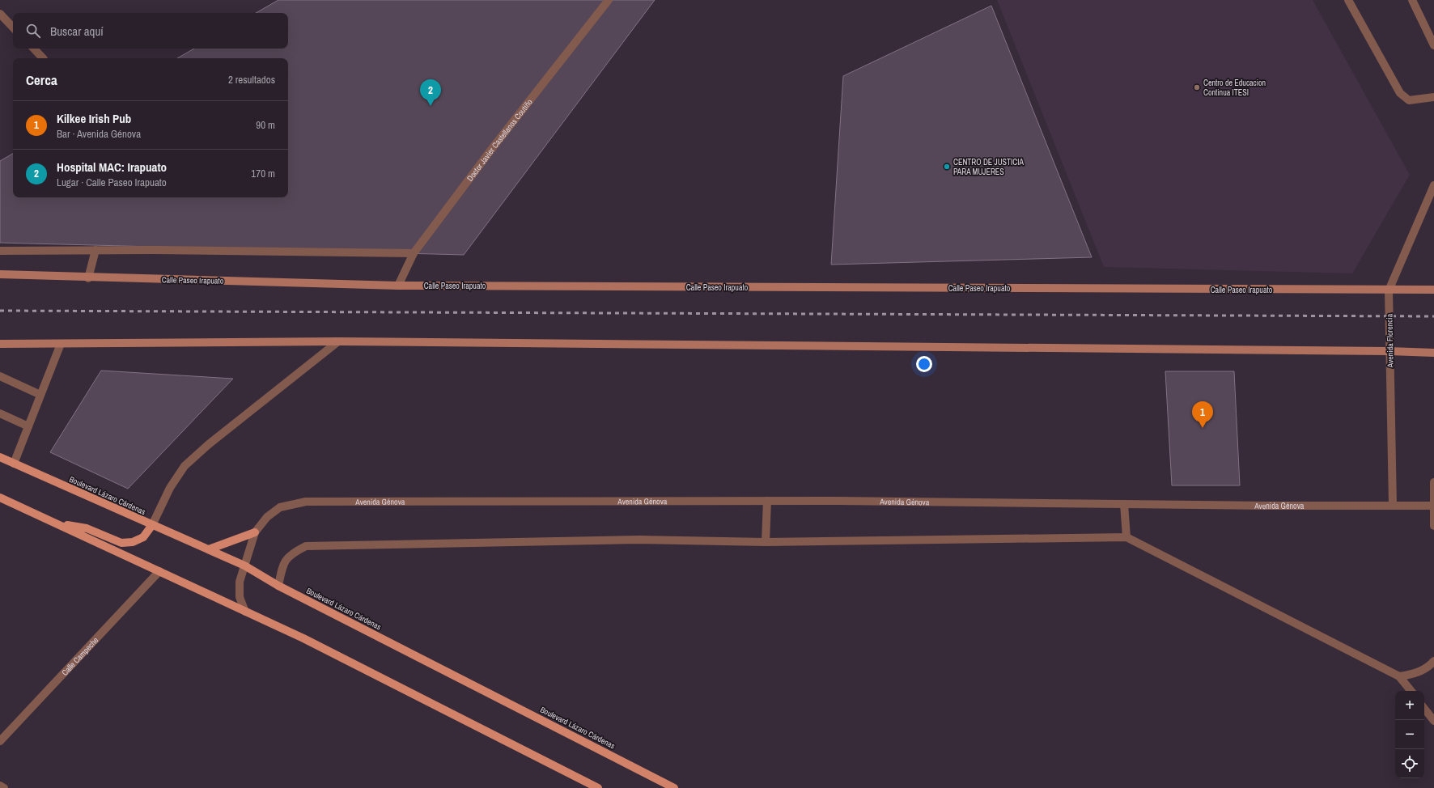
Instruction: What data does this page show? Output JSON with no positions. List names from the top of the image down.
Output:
{
  "streets": {
    "main road": ["Calle Paseo Irapuato", "Boulevard Lázaro Cárdenas"],
    "street": [
      "Doctor Javier Castellanos Coutiño",
      "Avenida Florencia",
      "Avenida Génova",
      "Calle Campeche"
    ]
  },
  "crossings": [
    ["Doctor Javier Castellanos Coutiño", "Calle Paseo Irapuato"],
    ["Calle Paseo Irapuato", "Avenida Florencia"],
    ["Avenida Florencia", "Avenida Génova"],
    ["Boulevard Lázaro Cárdenas", "Avenida Génova"]
  ],
  "places": ["Centro de Educacion Continua ITESI", "CENTRO DE JUSTICIA PARA MUJERES"],
  "page": {
    "search": "Buscar aquí",
    "heading": ["Cerca", "2 resultados"],
    "pins": ["2", "1"],
    "list": [
      {
        "mark": "1",
        "name": "Kilkee Irish Pub",
        "note": "Bar · Avenida Génova",
        "value": "90 m"
      },
      {
        "mark": "2",
        "name": "Hospital MAC: Irapuato",
        "note": "Lugar · Calle Paseo Irapuato",
        "value": "170 m"
      }
    ],
    "map_buttons": ["+", "−"]
  }
}
